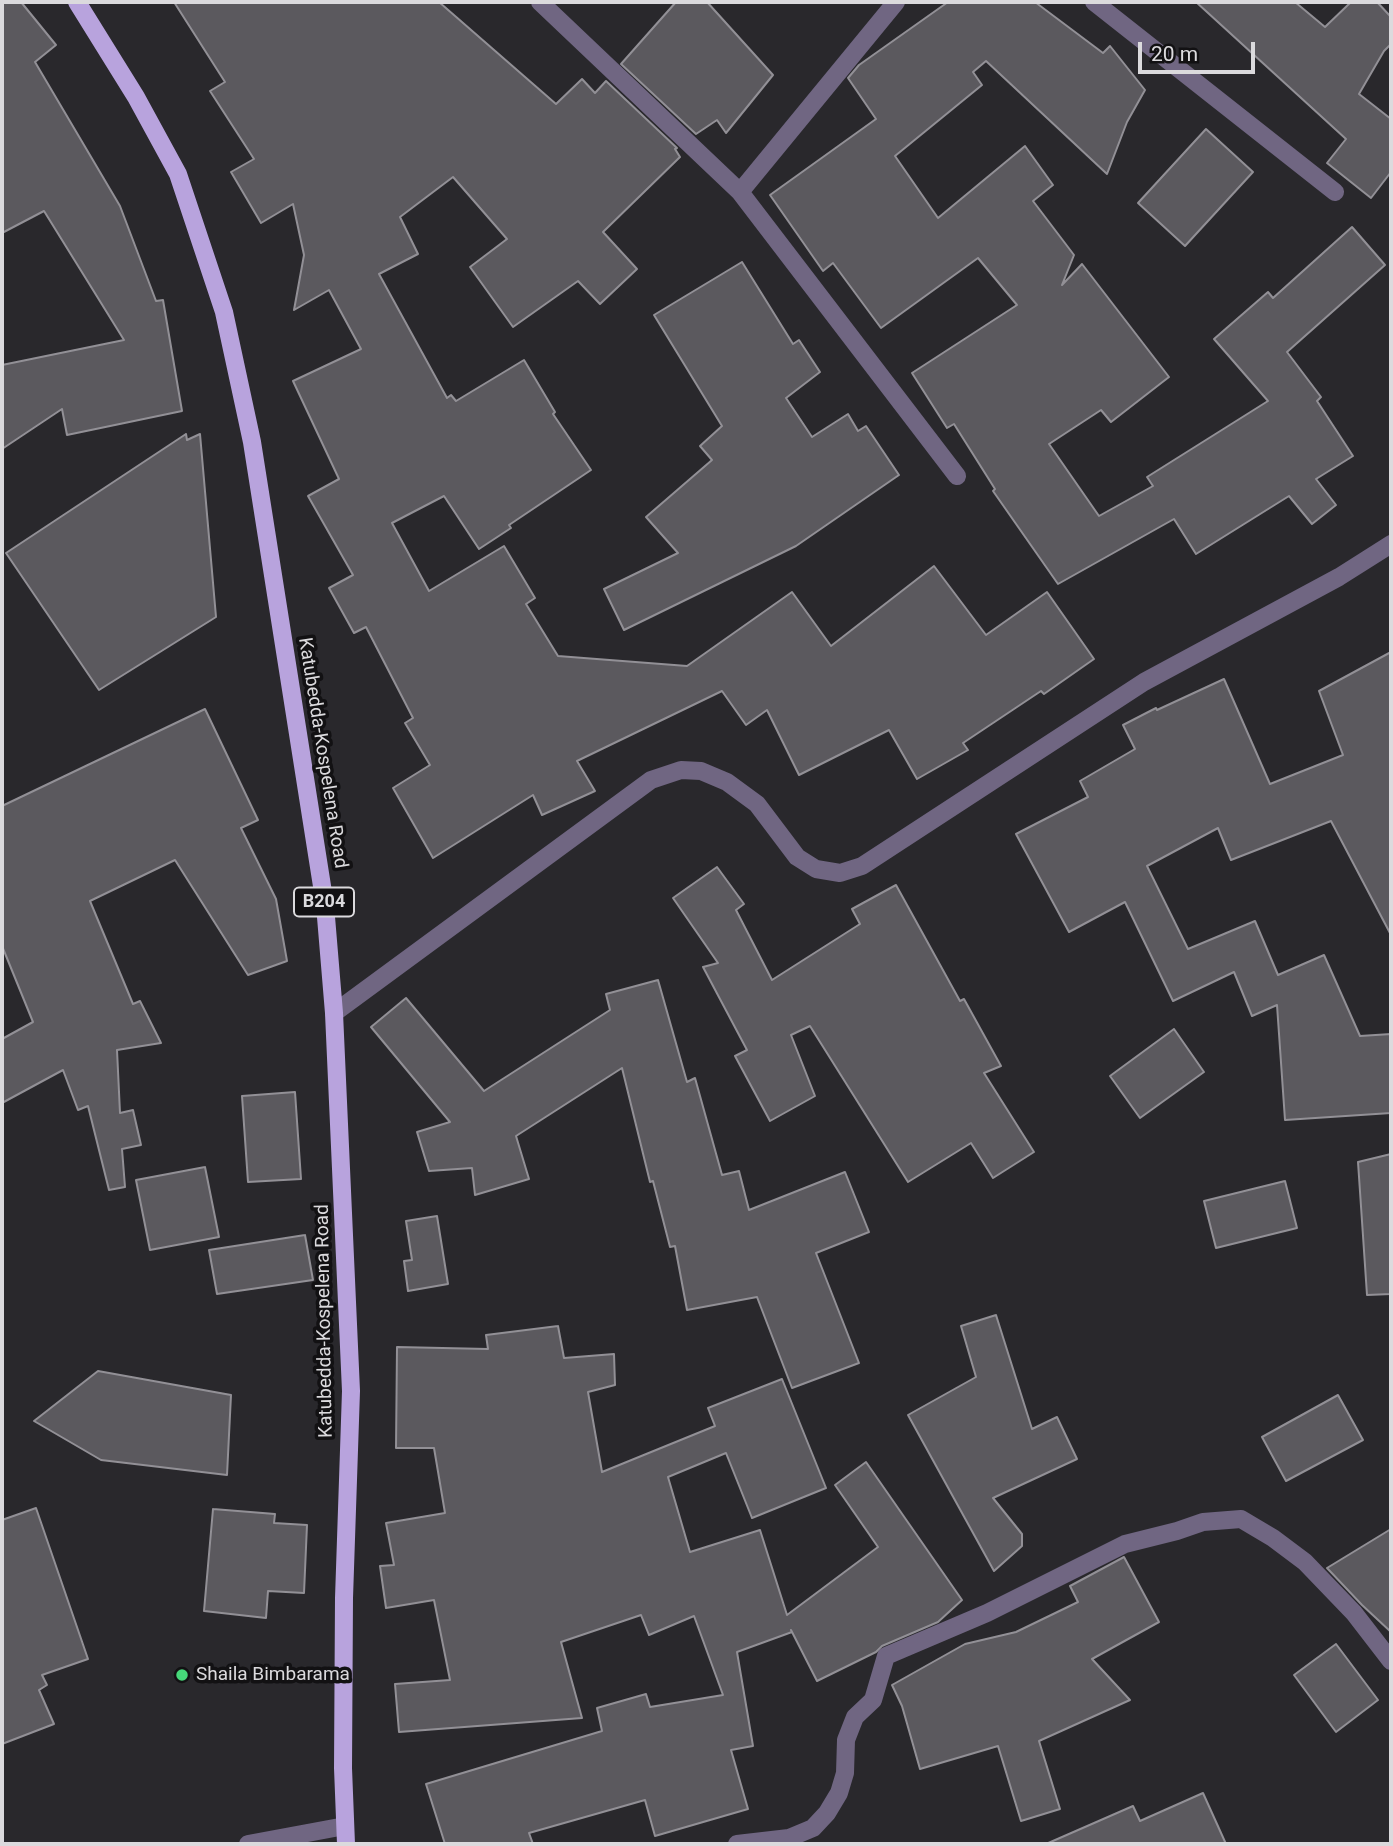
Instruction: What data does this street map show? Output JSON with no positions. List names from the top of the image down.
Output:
{
  "streets": {
    "main road": ["Katubedda-Kospelena Road", "B204"]
  },
  "places": ["Shaila Bimbarama"],
  "scale_bar": "20 m"
}
